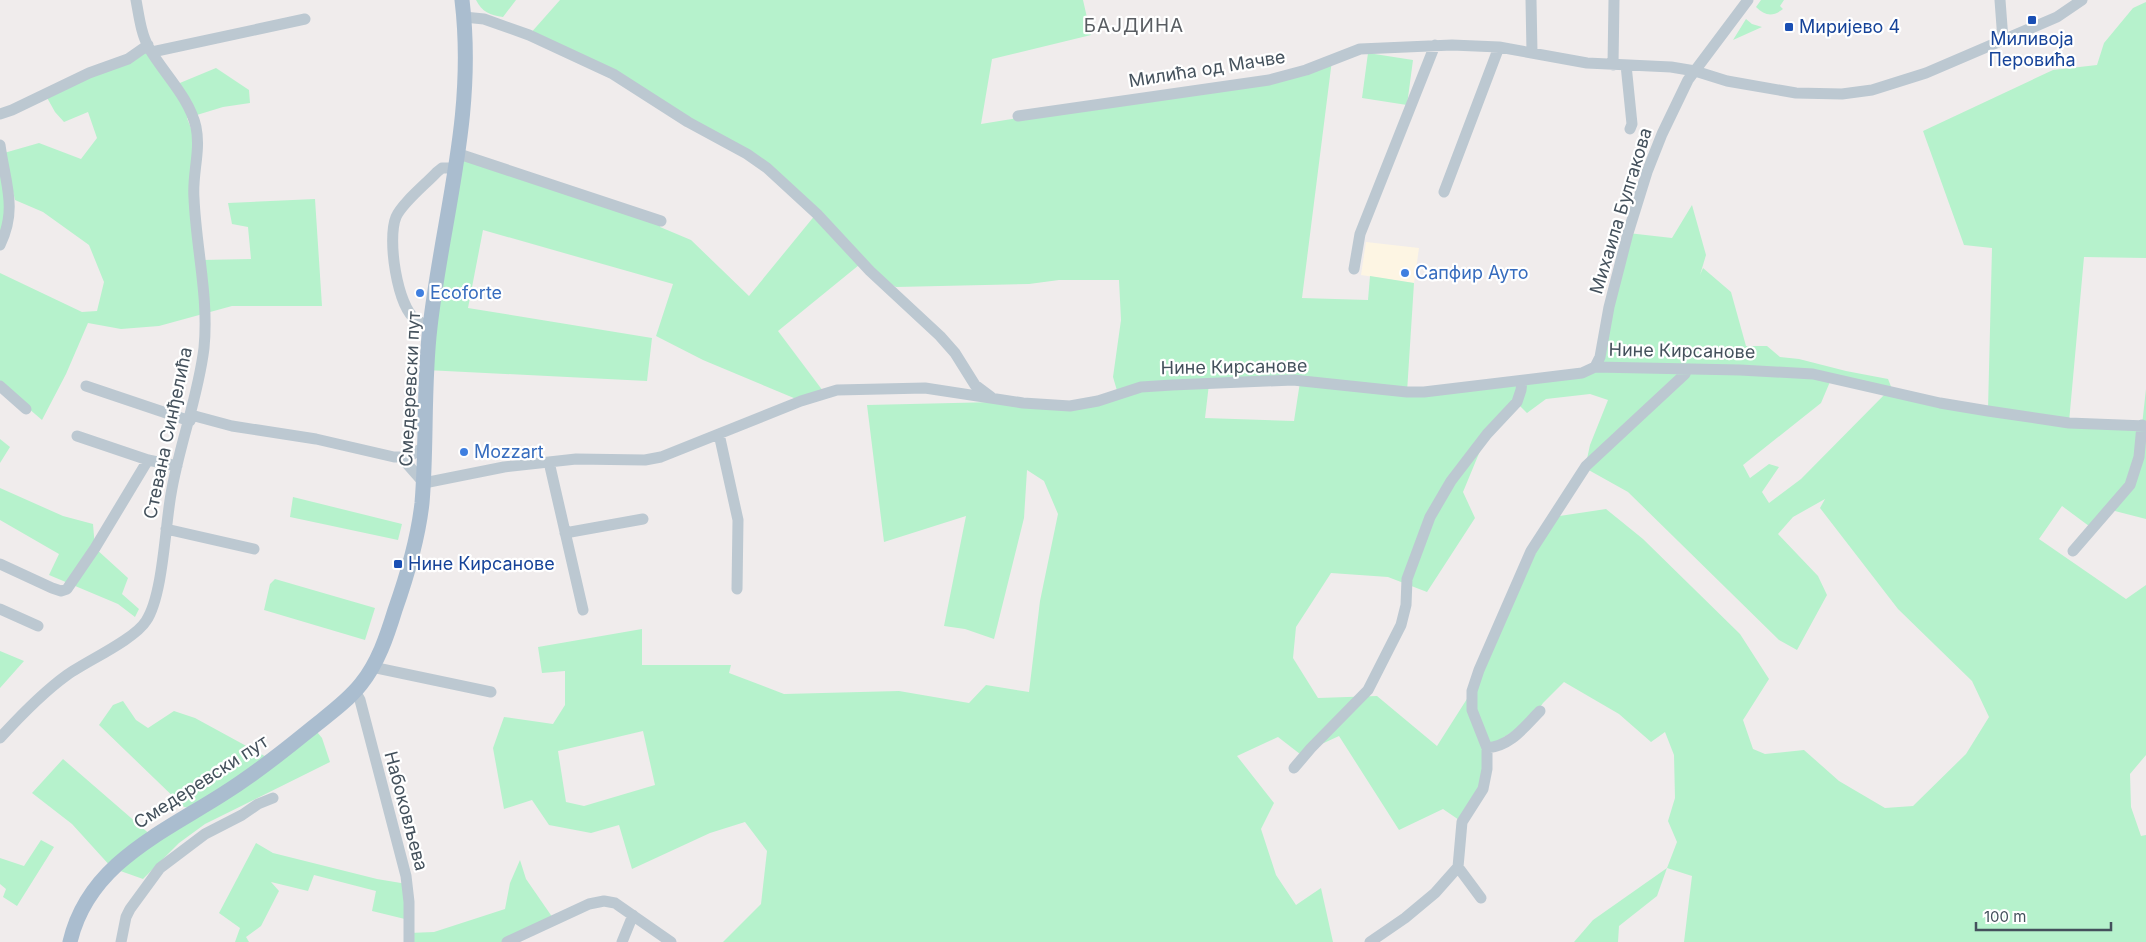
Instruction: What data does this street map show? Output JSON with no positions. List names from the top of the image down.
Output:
{
  "streets": {
    "main road": ["Смедеревски пут"],
    "street": [
      "Милића од Мачве",
      "Михаила Булгакова",
      "Нине Кирсанове",
      "Стевана Синђелића",
      "Набоковљева"
    ]
  },
  "crossings": [
    ["Милића од Мачве", "Михаила Булгакова"],
    ["Михаила Булгакова", "Нине Кирсанове"],
    ["Нине Кирсанове", "Смедеревски пут"],
    ["Смедеревски пут", "Набоковљева"]
  ],
  "districts": ["БАЈДИНА"],
  "places": {
    "transit": ["Миливоја Перовића", "Миријево 4", "Нине Кирсанове"],
    "other": ["Сапфир Ауто", "Ecoforte", "Mozzart"]
  },
  "scale_bar": "100 m"
}
